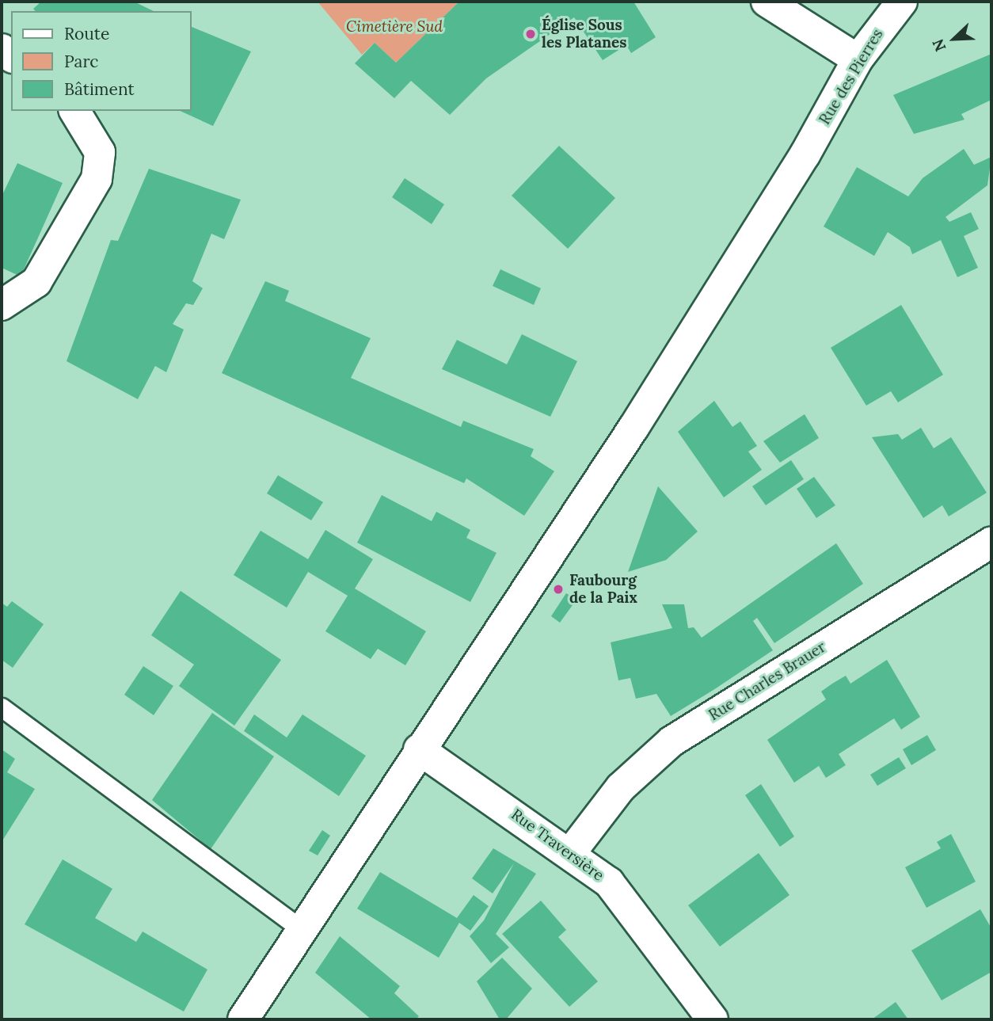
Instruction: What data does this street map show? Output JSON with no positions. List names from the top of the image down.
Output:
{
  "streets": {
    "street": ["Rue des Pierres", "Rue Charles Brauer", "Rue Traversière"]
  },
  "crossings": [
    ["Rue des Pierres", "Rue Traversière"],
    ["Rue Charles Brauer", "Rue Traversière"]
  ],
  "parks": ["Cimetière Sud"],
  "places": ["Église Sous les Platanes", "Faubourg de la Paix"],
  "legend": ["Route", "Parc", "Bâtiment"],
  "north": "bottom left"
}
